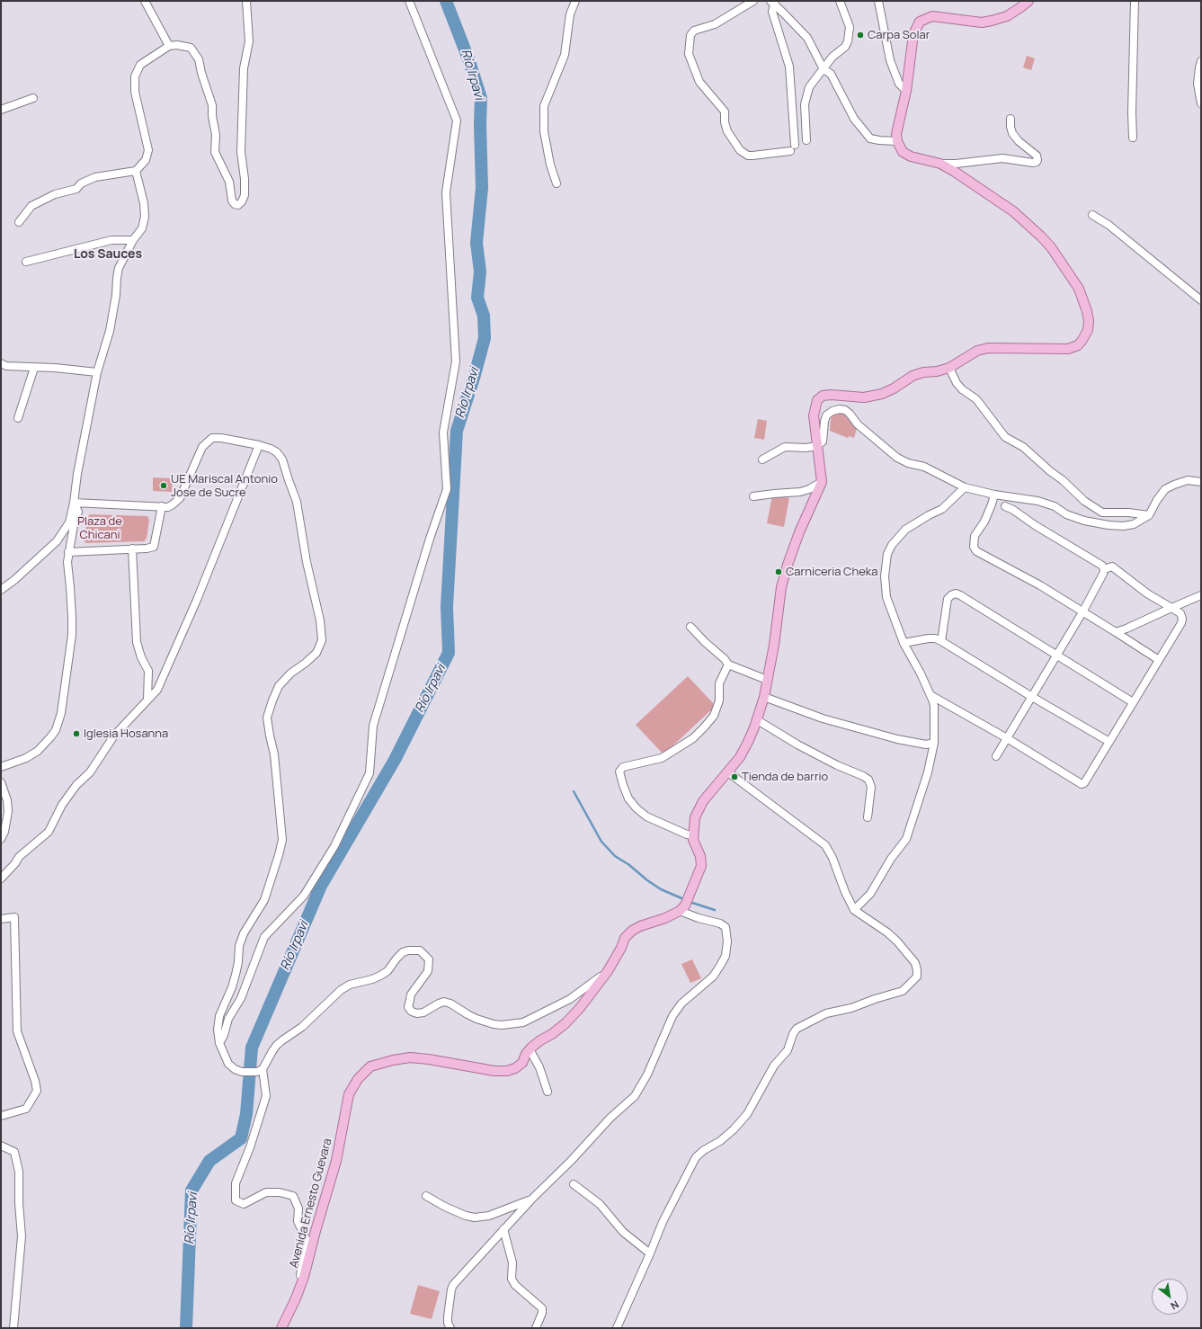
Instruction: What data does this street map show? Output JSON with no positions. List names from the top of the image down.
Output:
{
  "streets": {
    "main road": ["Avenida Ernesto Guevara"]
  },
  "districts": ["Los Sauces"],
  "water": ["Río Irpavi"],
  "parks": ["Plaza de Chicani"],
  "places": [
    "Carpa Solar",
    "UE Mariscal Antonio Jose de Sucre",
    "Carniceria Cheka",
    "Iglesia Hosanna",
    "Tienda de barrio"
  ],
  "north": "bottom right"
}
